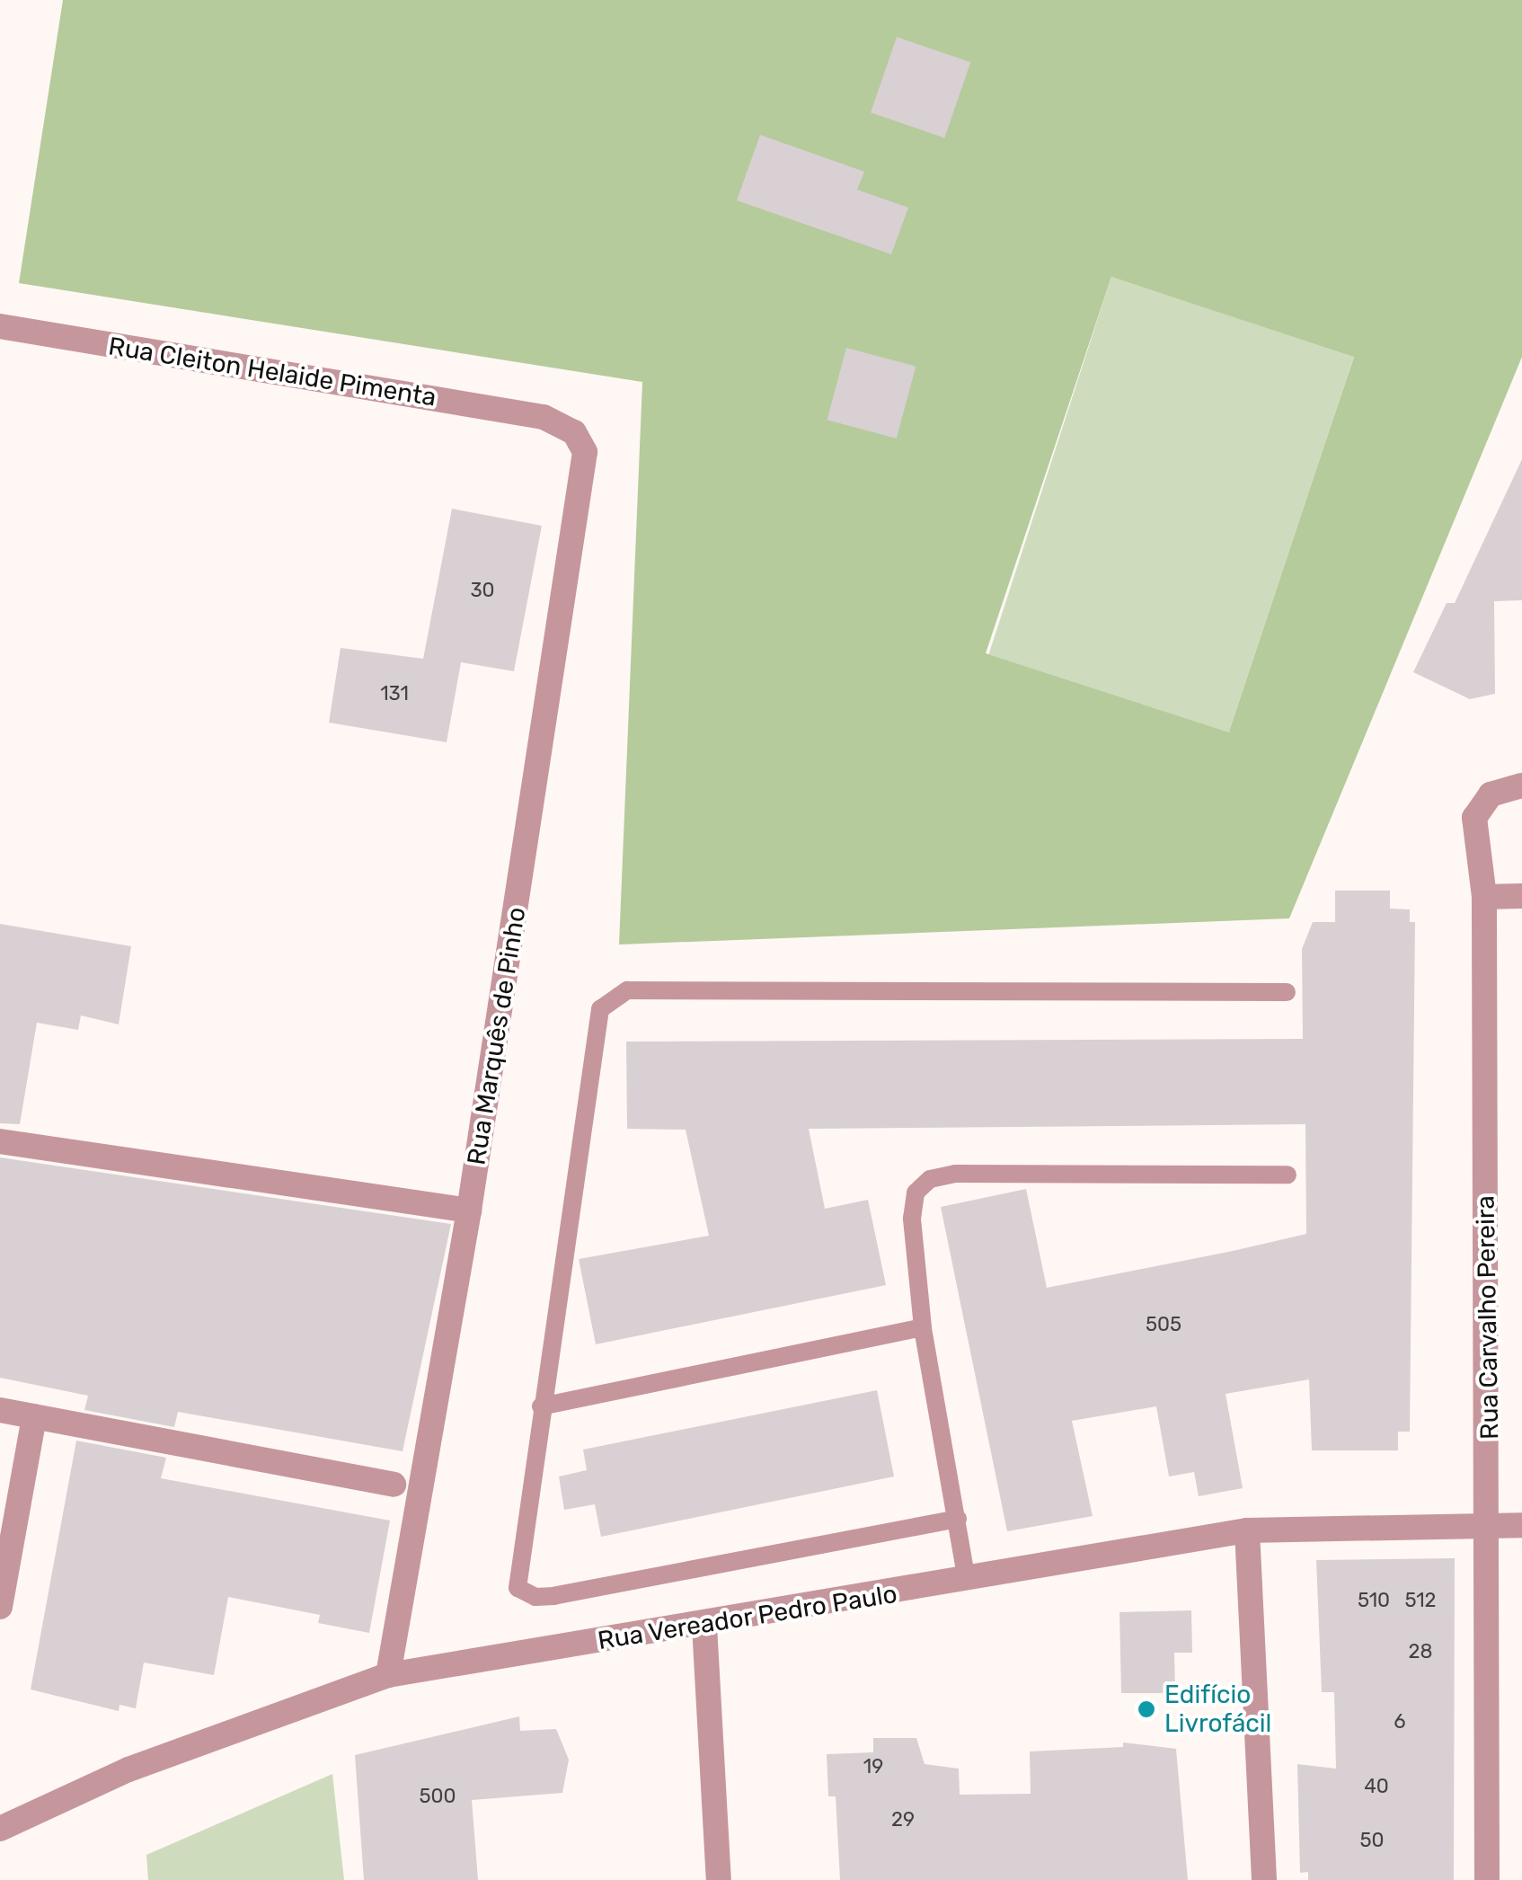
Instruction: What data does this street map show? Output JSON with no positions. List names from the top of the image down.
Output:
{
  "streets": {
    "street": [
      "Rua Cleiton Helaide Pimenta",
      "Rua Marquês de Pinho",
      "Rua Carvalho Pereira",
      "Rua Vereador Pedro Paulo"
    ]
  },
  "crossings": [
    ["Rua Cleiton Helaide Pimenta", "Rua Marquês de Pinho"],
    ["Rua Marquês de Pinho", "Rua Vereador Pedro Paulo"],
    ["Rua Carvalho Pereira", "Rua Vereador Pedro Paulo"]
  ],
  "places": ["Edifício Livrofácil"],
  "house_numbers": [
    "30",
    "131",
    "505",
    "510",
    "512",
    "28",
    "6",
    "19",
    "40",
    "500",
    "29",
    "50"
  ]
}
